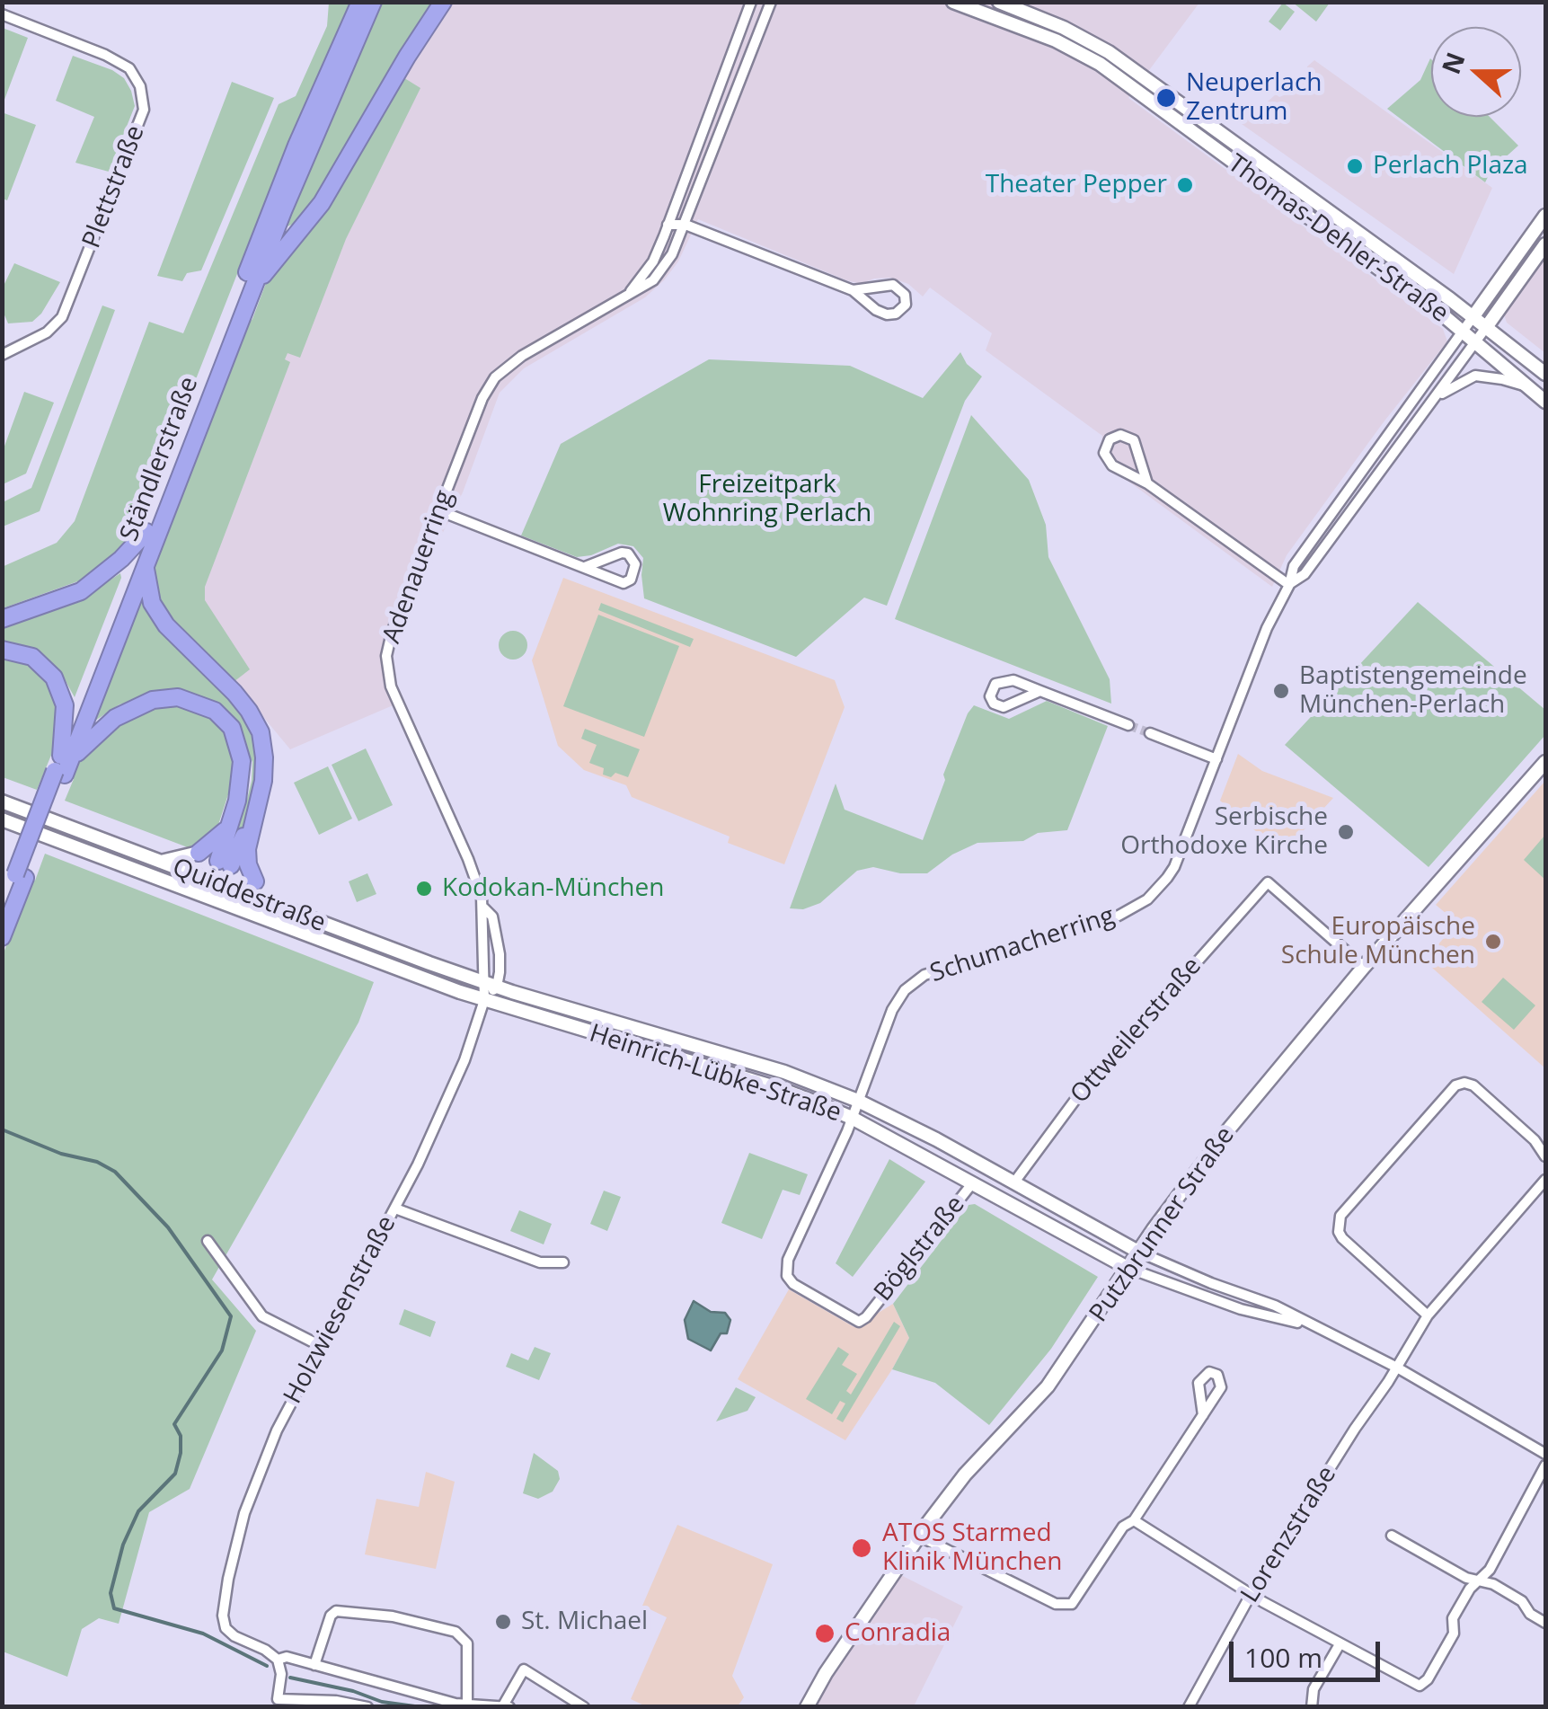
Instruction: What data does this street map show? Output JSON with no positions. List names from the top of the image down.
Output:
{
  "streets": {
    "highway": ["Ständlerstraße"],
    "main road": [
      "Thomas-Dehler-Straße",
      "Quiddestraße",
      "Heinrich-Lübke-Straße",
      "Putzbrunner Straße"
    ],
    "street": [
      "Plettstraße",
      "Adenauerring",
      "Schumacherring",
      "Ottweilerstraße",
      "Böglstraße",
      "Holzwiesenstraße",
      "Lorenzstraße"
    ]
  },
  "crossings": [
    ["Thomas-Dehler-Straße", "Schumacherring"],
    ["Adenauerring", "Quiddestraße"],
    ["Adenauerring", "Heinrich-Lübke-Straße"],
    ["Adenauerring", "Holzwiesenstraße"],
    ["Quiddestraße", "Heinrich-Lübke-Straße"],
    ["Quiddestraße", "Holzwiesenstraße"],
    ["Schumacherring", "Heinrich-Lübke-Straße"],
    ["Schumacherring", "Böglstraße"],
    ["Ottweilerstraße", "Heinrich-Lübke-Straße"],
    ["Ottweilerstraße", "Putzbrunner Straße"],
    ["Heinrich-Lübke-Straße", "Putzbrunner Straße"],
    ["Heinrich-Lübke-Straße", "Böglstraße"],
    ["Heinrich-Lübke-Straße", "Holzwiesenstraße"]
  ],
  "parks": ["Freizeitpark Wohnring Perlach"],
  "places": [
    "Neuperlach Zentrum",
    "Perlach Plaza",
    "Theater Pepper",
    "Baptistengemeinde München-Perlach",
    "Serbische Orthodoxe Kirche",
    "Kodokan-München",
    "Europäische Schule München",
    "ATOS Starmed Klinik München",
    "St. Michael",
    "Conradia"
  ],
  "scale_bar": "100 m",
  "north": "left"
}
